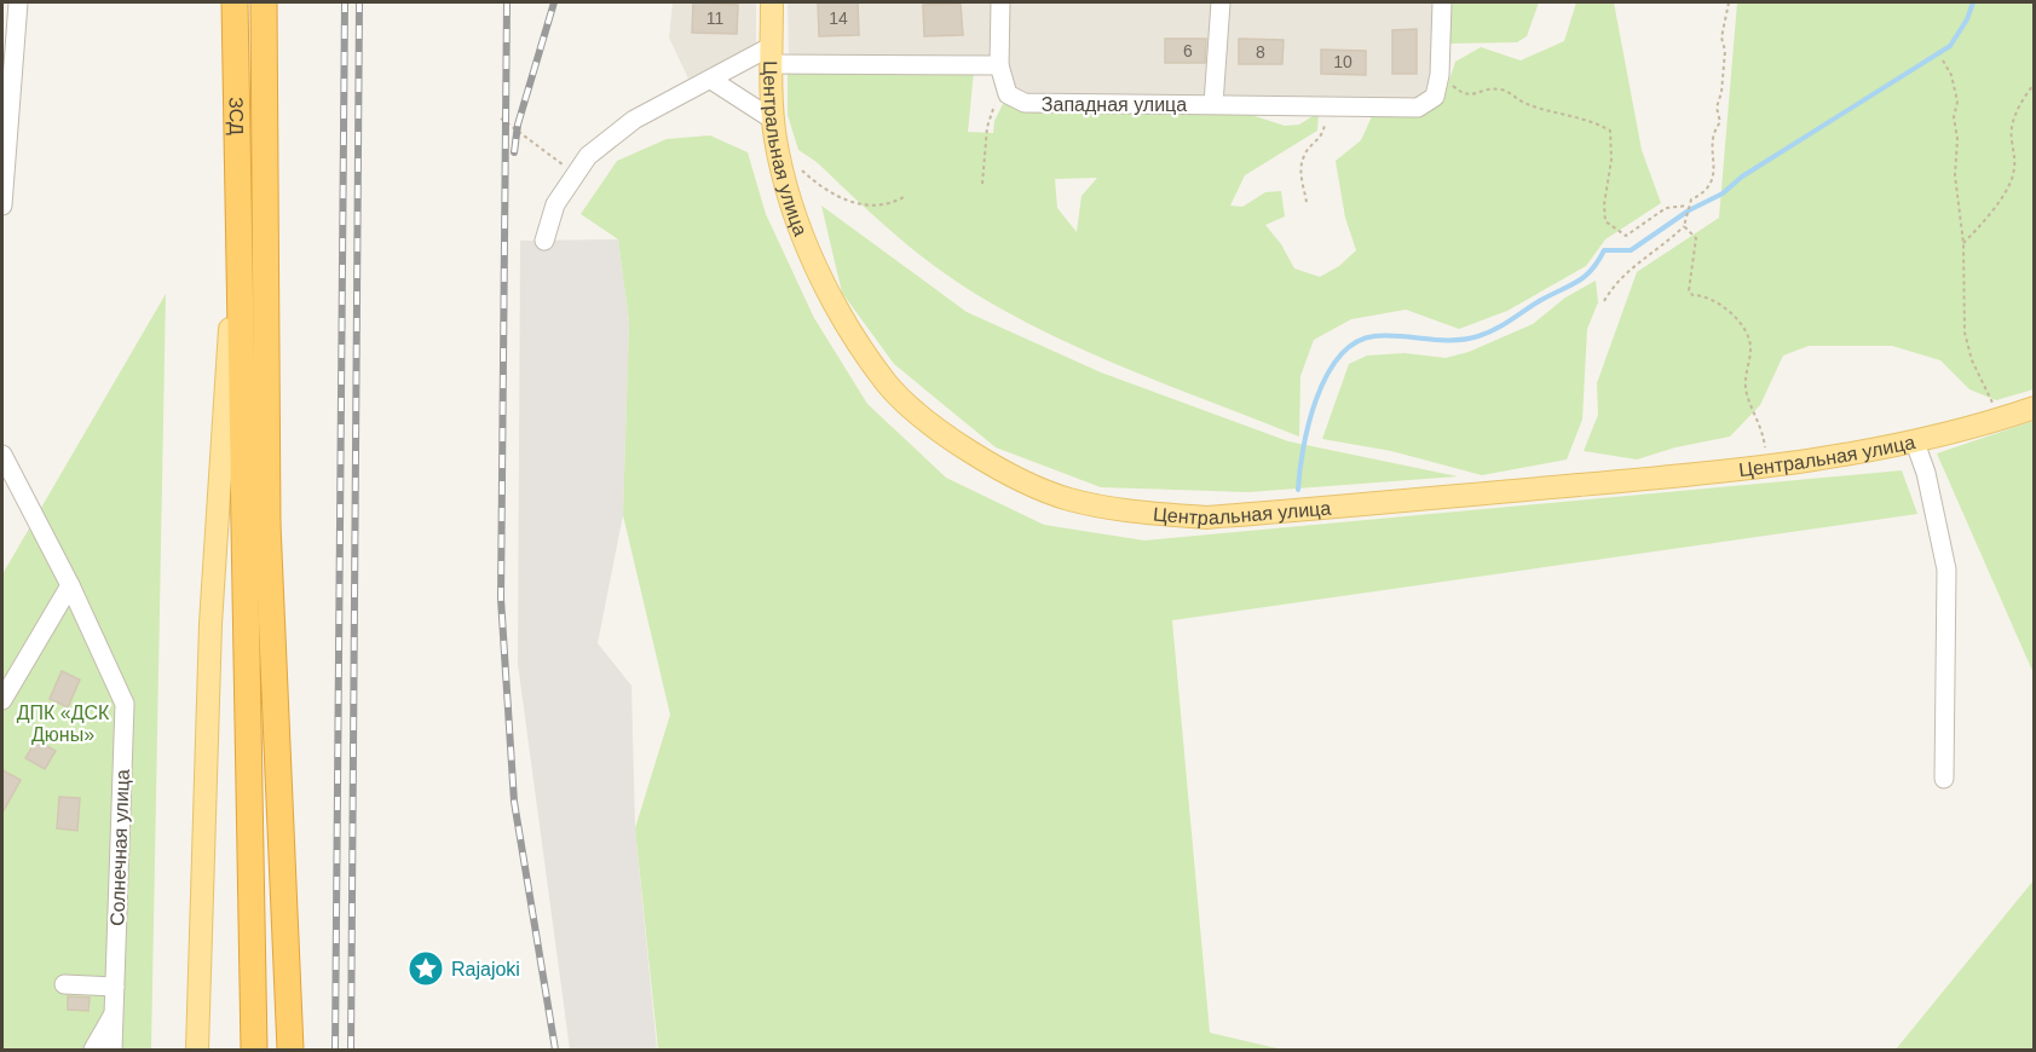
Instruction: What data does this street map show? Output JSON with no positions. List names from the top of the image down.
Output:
{
  "streets": {
    "highway": ["ЗСД"],
    "main road": ["Центральная улица"],
    "street": ["Западная улица", "Солнечная улица"]
  },
  "parks": ["ДПК «ДСК Дюны»"],
  "places": {
    "place": ["Rajajoki"]
  },
  "house_numbers": [
    "11",
    "14",
    "6",
    "8",
    "10"
  ]
}
